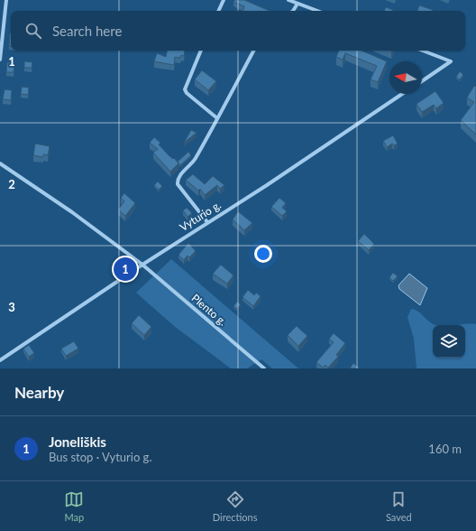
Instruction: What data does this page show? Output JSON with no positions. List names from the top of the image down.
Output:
{
  "streets": {
    "street": ["Vyturio g.", "Plento g."]
  },
  "crossings": [
    ["Vyturio g.", "Plento g."]
  ],
  "north": "left",
  "page": {
    "search": "Search here",
    "pins": "1",
    "heading": "Nearby",
    "list": [
      {
        "mark": "1",
        "name": "Joneliškis",
        "note": "Bus stop · Vyturio g.",
        "value": "160 m"
      }
    ],
    "nav": ["Map", "Directions", "Saved"]
  },
  "grid": {
    "rows": ["1", "2", "3"]
  }
}
